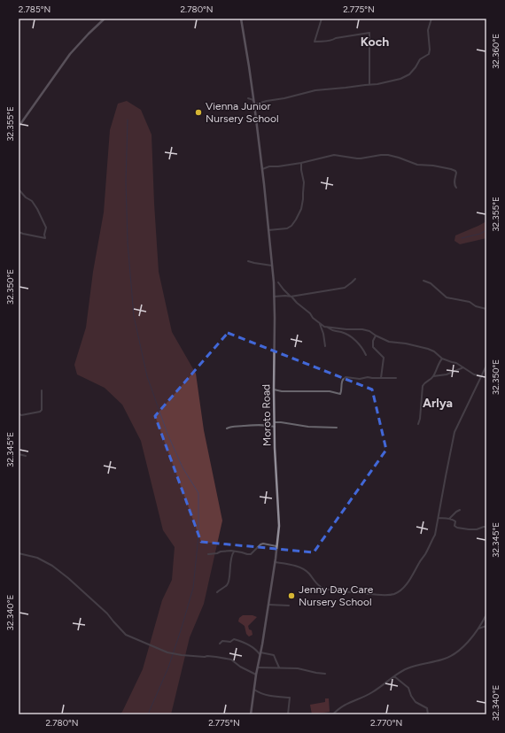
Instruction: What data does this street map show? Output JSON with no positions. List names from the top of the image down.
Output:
{
  "streets": {
    "main road": ["Moroto Road"]
  },
  "districts": ["Koch", "Arlya"],
  "places": ["Vienna Junior Nursery School", "Jenny Day Care Nursery School"],
  "coordinates": [
    "2.785°N",
    "2.780°N",
    "2.775°N",
    "32.360°E",
    "32.355°E",
    "32.350°E",
    "32.345°E",
    "32.340°E",
    "2.770°N"
  ]
}
